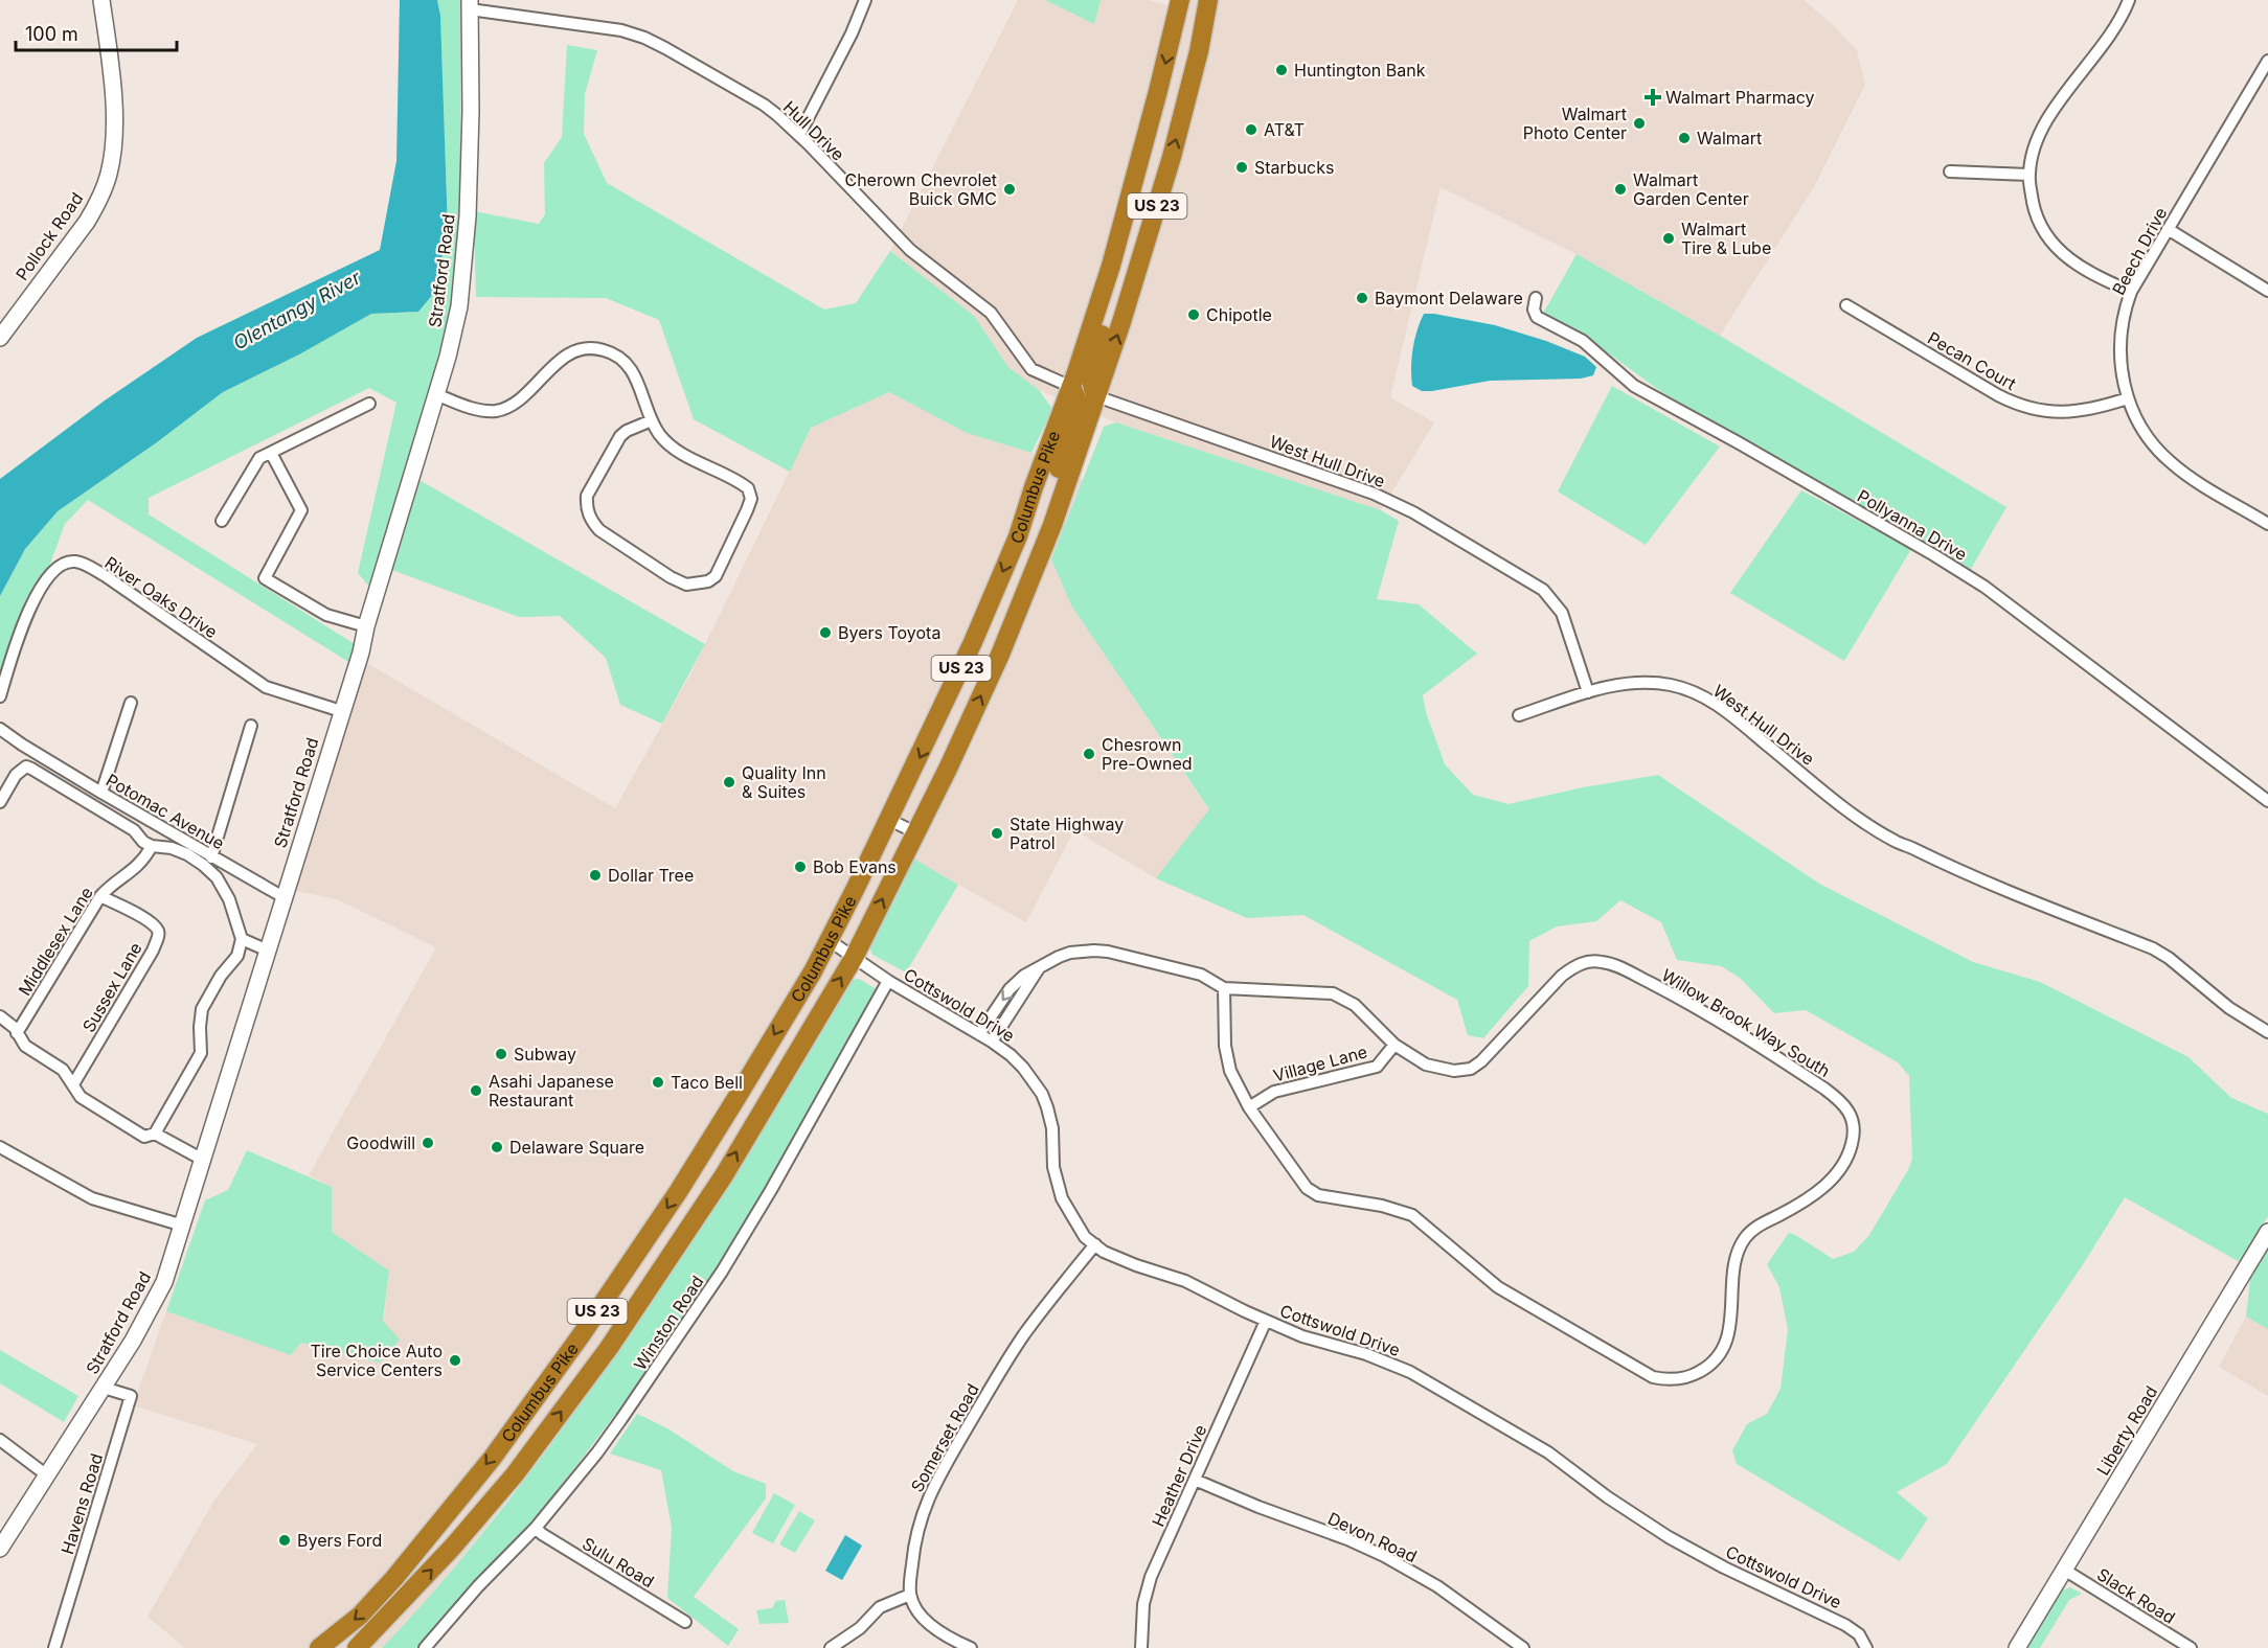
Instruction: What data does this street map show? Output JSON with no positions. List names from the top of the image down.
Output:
{
  "streets": {
    "highway": ["US 23", "Columbus Pike"],
    "street": [
      "Hull Drive",
      "Pollock Road",
      "Beech Drive",
      "Stratford Road",
      "Pecan Court",
      "West Hull Drive",
      "Pollyanna Drive",
      "River Oaks Drive",
      "Potomac Avenue",
      "Middlesex Lane",
      "Sussex Lane",
      "Cottswold Drive",
      "Willow Brook Way South",
      "Village Lane",
      "Winston Road",
      "Liberty Road",
      "Somerset Road",
      "Heather Drive",
      "Havens Road",
      "Devon Road",
      "Sulu Road",
      "Slack Road"
    ]
  },
  "crossings": [
    ["Hull Drive", "Stratford Road"],
    ["Hull Drive", "Columbus Pike"],
    ["Beech Drive", "Pecan Court"],
    ["Stratford Road", "River Oaks Drive"],
    ["Stratford Road", "Potomac Avenue"],
    ["Stratford Road", "Havens Road"],
    ["West Hull Drive", "Columbus Pike"],
    ["Columbus Pike", "Cottswold Drive"],
    ["Middlesex Lane", "Sussex Lane"],
    ["Cottswold Drive", "Winston Road"],
    ["Cottswold Drive", "Somerset Road"],
    ["Cottswold Drive", "Heather Drive"],
    ["Willow Brook Way South", "Village Lane"],
    ["Winston Road", "Sulu Road"],
    ["Liberty Road", "Slack Road"],
    ["Heather Drive", "Devon Road"]
  ],
  "water": ["Olentangy River"],
  "places": {
    "other": [
      "Huntington Bank",
      "Walmart Photo Center",
      "AT&T",
      "Walmart",
      "Starbucks",
      "Cherown Chevrolet Buick GMC",
      "Walmart Garden Center",
      "Walmart Tire & Lube",
      "Baymont Delaware",
      "Chipotle",
      "Byers Toyota",
      "Chesrown Pre-Owned",
      "Quality Inn & Suites",
      "State Highway Patrol",
      "Bob Evans",
      "Dollar Tree",
      "Subway",
      "Taco Bell",
      "Asahi Japanese Restaurant",
      "Goodwill",
      "Delaware Square",
      "Tire Choice Auto Service Centers",
      "Byers Ford"
    ],
    "health": ["Walmart Pharmacy"]
  },
  "scale_bar": "100 m"
}
